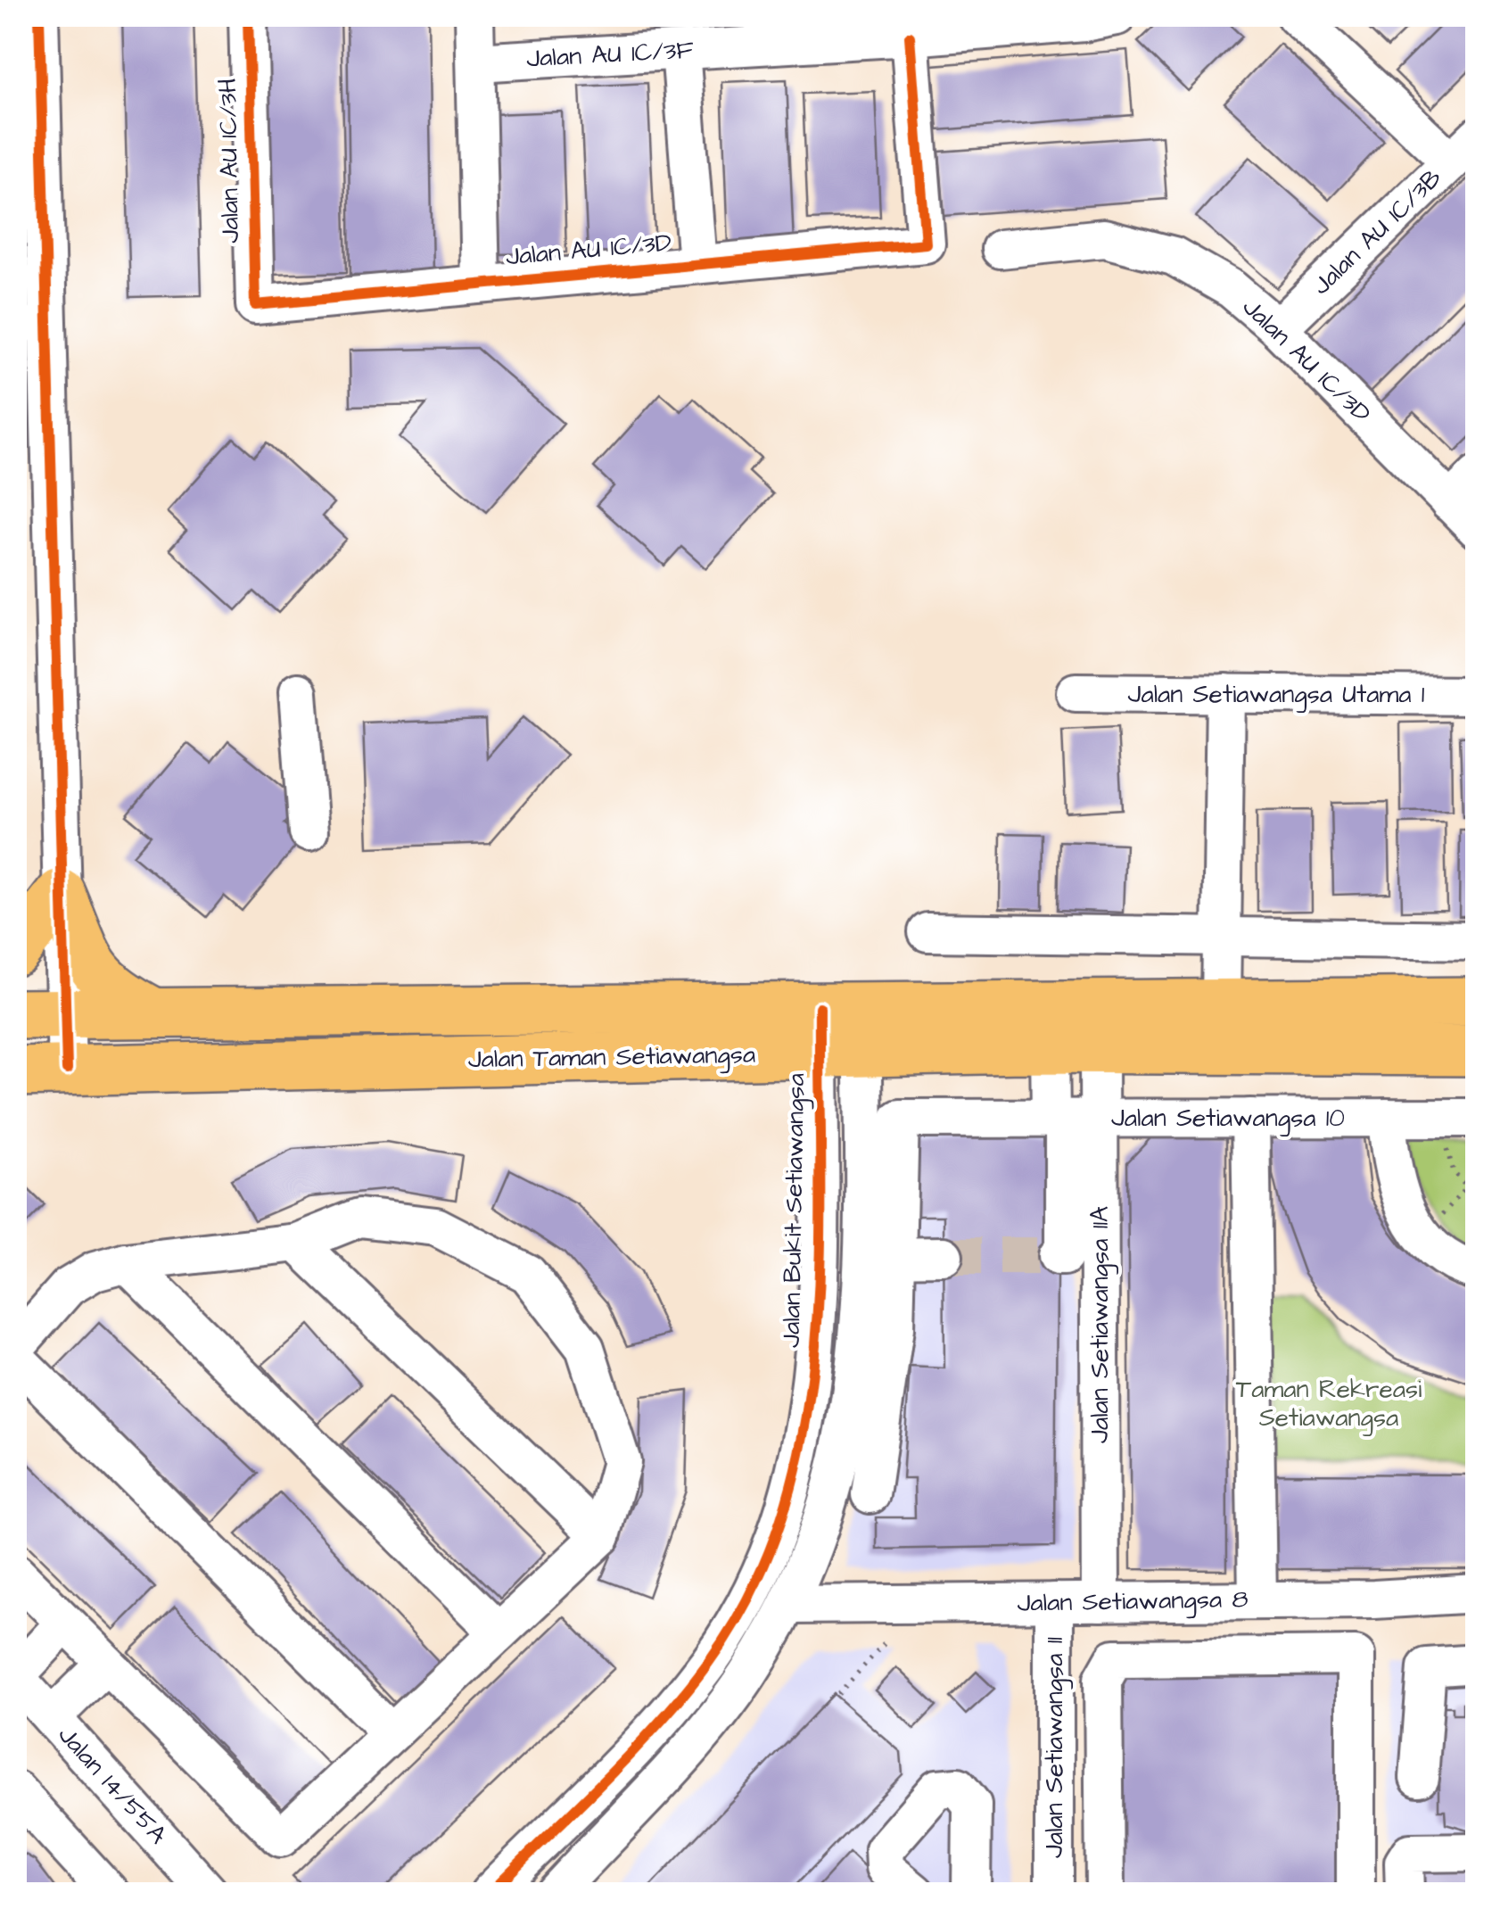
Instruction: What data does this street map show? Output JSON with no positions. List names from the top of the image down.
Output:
{
  "streets": {
    "main road": ["Jalan Taman Setiawangsa"],
    "street": [
      "Jalan AU 1C/3F",
      "Jalan AU 1C/3H",
      "Jalan AU 1C/3B",
      "Jalan AU 1C/3D",
      "Jalan Setiawangsa Utama 1",
      "Jalan Setiawangsa 10",
      "Jalan Bukit Setiawangsa",
      "Jalan Setiawangsa 11A",
      "Jalan Setiawangsa 8",
      "Jalan Setiawangsa 11",
      "Jalan 14/55A"
    ]
  },
  "crossings": [
    ["Jalan AU 1C/3F", "Jalan AU 1C/3D"],
    ["Jalan AU 1C/3H", "Jalan AU 1C/3D"],
    ["Jalan AU 1C/3B", "Jalan AU 1C/3D"],
    ["Jalan Taman Setiawangsa", "Jalan Bukit Setiawangsa"],
    ["Jalan Taman Setiawangsa", "Jalan Setiawangsa 11A"],
    ["Jalan Setiawangsa 10", "Jalan Setiawangsa 11A"],
    ["Jalan Setiawangsa 11A", "Jalan Setiawangsa 8"],
    ["Jalan Setiawangsa 8", "Jalan Setiawangsa 11"]
  ],
  "parks": ["Taman Rekreasi Setiawangsa"]
}
